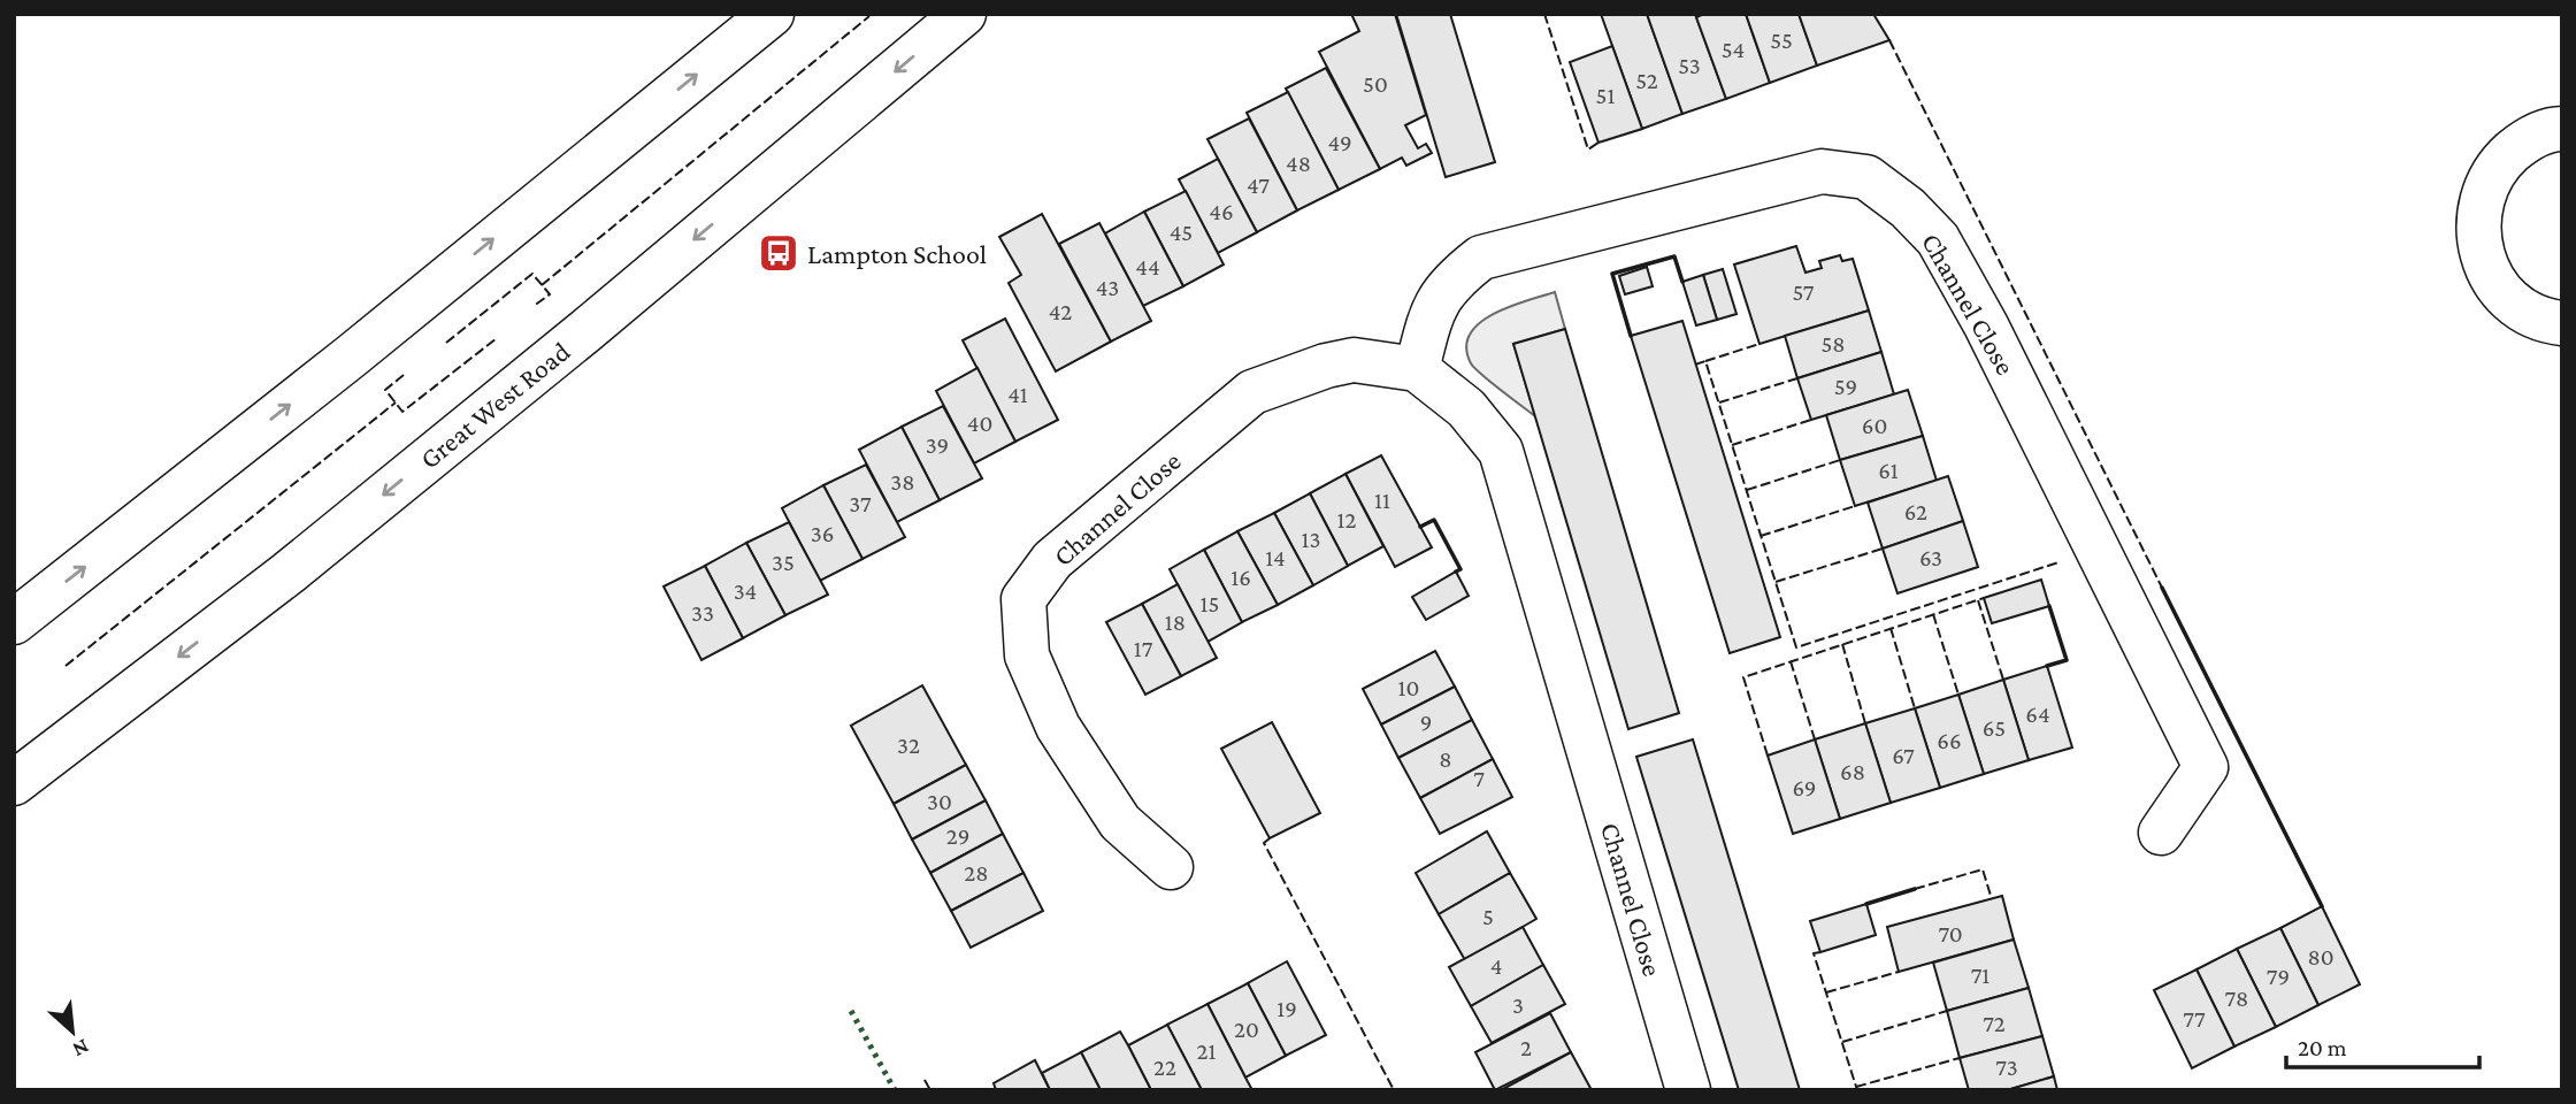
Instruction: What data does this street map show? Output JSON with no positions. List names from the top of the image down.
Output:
{
  "streets": {
    "main road": ["Channel Close", "Great West Road"]
  },
  "places": {
    "bus stop": ["Lampton School"]
  },
  "house_numbers": [
    "55",
    "54",
    "53",
    "52",
    "50",
    "51",
    "49",
    "48",
    "47",
    "46",
    "45",
    "44",
    "43",
    "57",
    "42",
    "58",
    "59",
    "41",
    "40",
    "60",
    "39",
    "61",
    "38",
    "11",
    "37",
    "62",
    "12",
    "36",
    "13",
    "14",
    "63",
    "35",
    "16",
    "34",
    "15",
    "33",
    "18",
    "17",
    "10",
    "64",
    "9",
    "65",
    "66",
    "32",
    "67",
    "8",
    "68",
    "7",
    "69",
    "30",
    "29",
    "28",
    "5",
    "70",
    "80",
    "4",
    "71",
    "79",
    "78",
    "3",
    "19",
    "77",
    "72",
    "20",
    "2",
    "21",
    "22",
    "73"
  ],
  "scale_bar": "20 m",
  "north": "bottom right"
}
